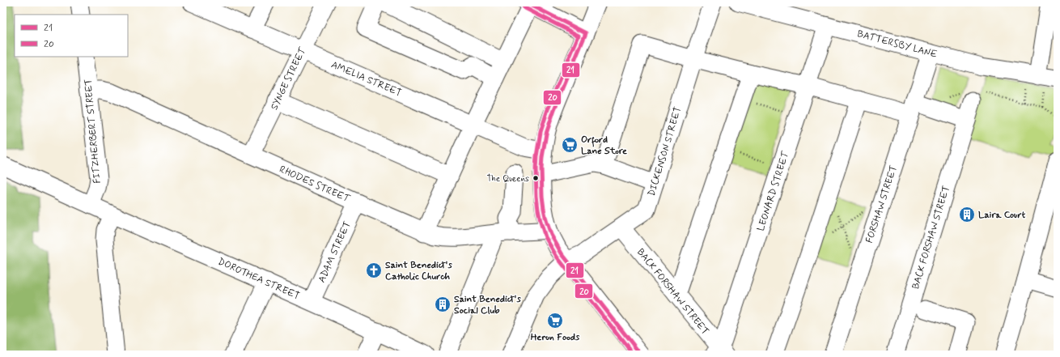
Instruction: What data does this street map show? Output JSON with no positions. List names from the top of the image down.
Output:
{
  "streets": {
    "street": [
      "BATTERSBY LANE",
      "SYNGE STREET",
      "AMELIA STREET",
      "FITZHERBERT STREET",
      "DICKENSON STREET",
      "RHODES STREET",
      "LEONARD STREET",
      "FORSHAW STREET",
      "BACK FORSHAW STREET",
      "ADAM STREET",
      "DOROTHEA STREET"
    ]
  },
  "crossings": [
    ["BATTERSBY LANE", "LEONARD STREET"],
    ["BATTERSBY LANE", "FORSHAW STREET"],
    ["SYNGE STREET", "AMELIA STREET"],
    ["SYNGE STREET", "RHODES STREET"],
    ["FITZHERBERT STREET", "RHODES STREET"],
    ["FITZHERBERT STREET", "DOROTHEA STREET"],
    ["DICKENSON STREET", "BACK FORSHAW STREET"],
    ["RHODES STREET", "ADAM STREET"],
    ["LEONARD STREET", "BACK FORSHAW STREET"],
    ["ADAM STREET", "DOROTHEA STREET"]
  ],
  "places": {
    "supermarket": ["Orford Lane Store", "Heron Foods"],
    "other": ["The Queens"],
    "building": ["Laira Court", "Saint Benedict's Social Club"],
    "church": ["Saint Benedict's Catholic Church"]
  },
  "lines": ["transit line 21", "transit line 20"],
  "legend": ["21", "20"]
}
